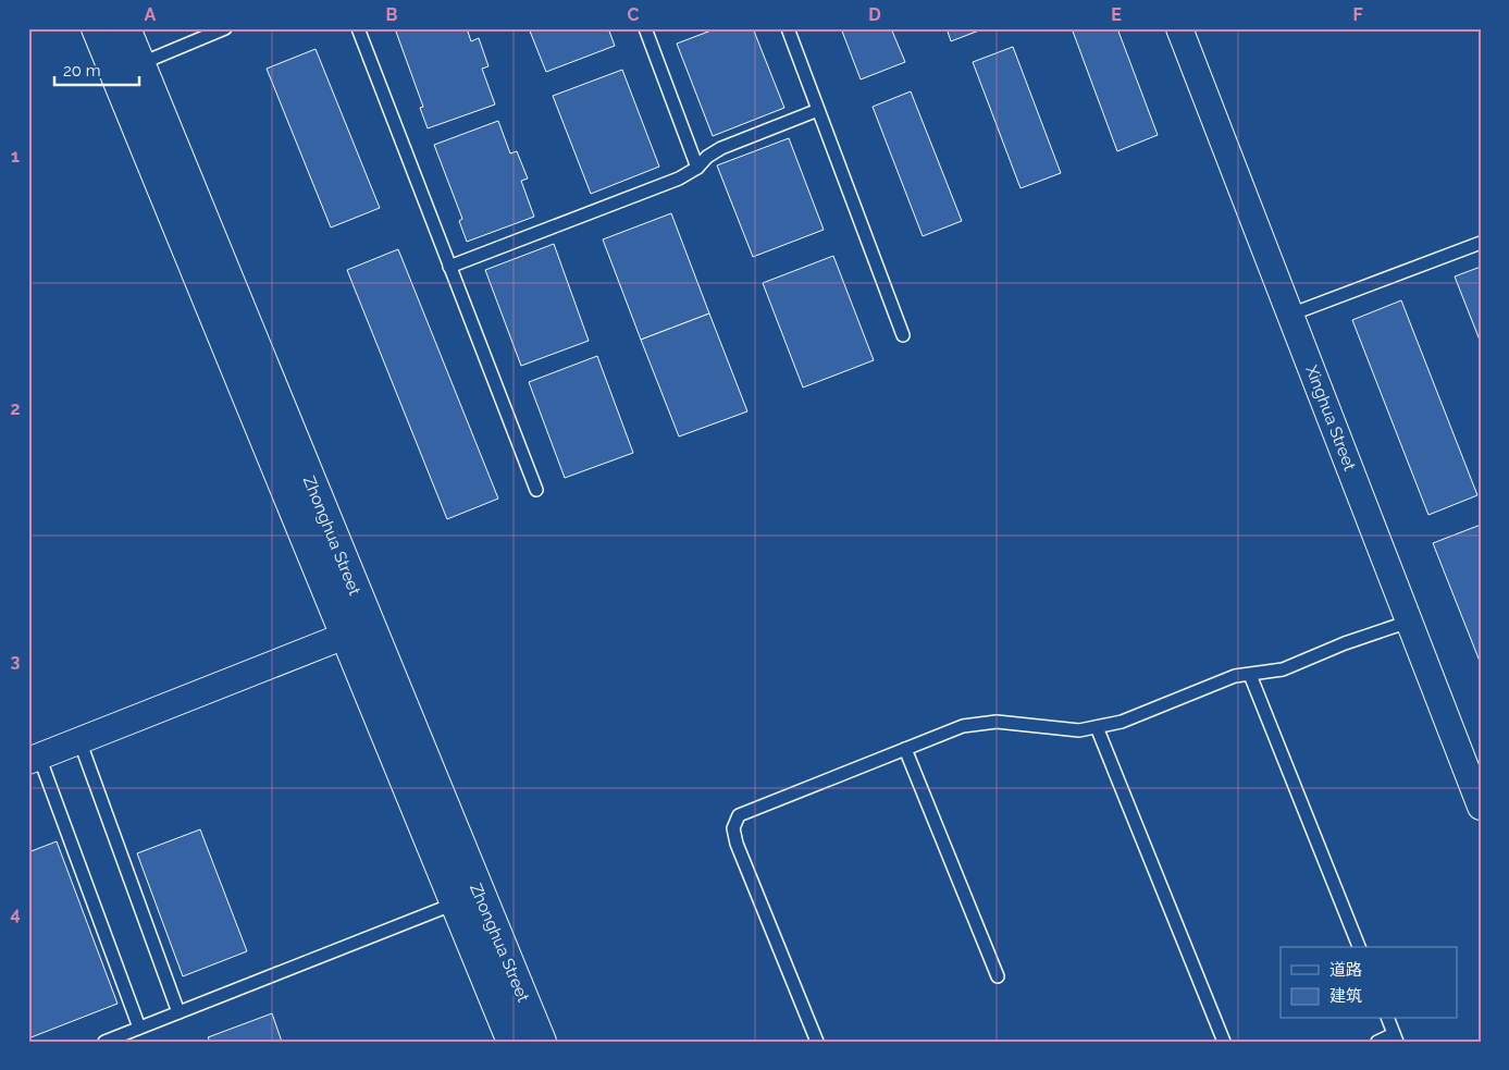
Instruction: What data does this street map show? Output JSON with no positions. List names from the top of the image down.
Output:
{
  "streets": {
    "street": ["Xinghua Street", "Zhonghua Street"]
  },
  "legend": ["道路", "建筑"],
  "scale_bar": "20 m",
  "grid": {
    "columns": [
      "A",
      "B",
      "C",
      "D",
      "E",
      "F"
    ],
    "rows": [
      "1",
      "2",
      "3",
      "4"
    ]
  }
}
